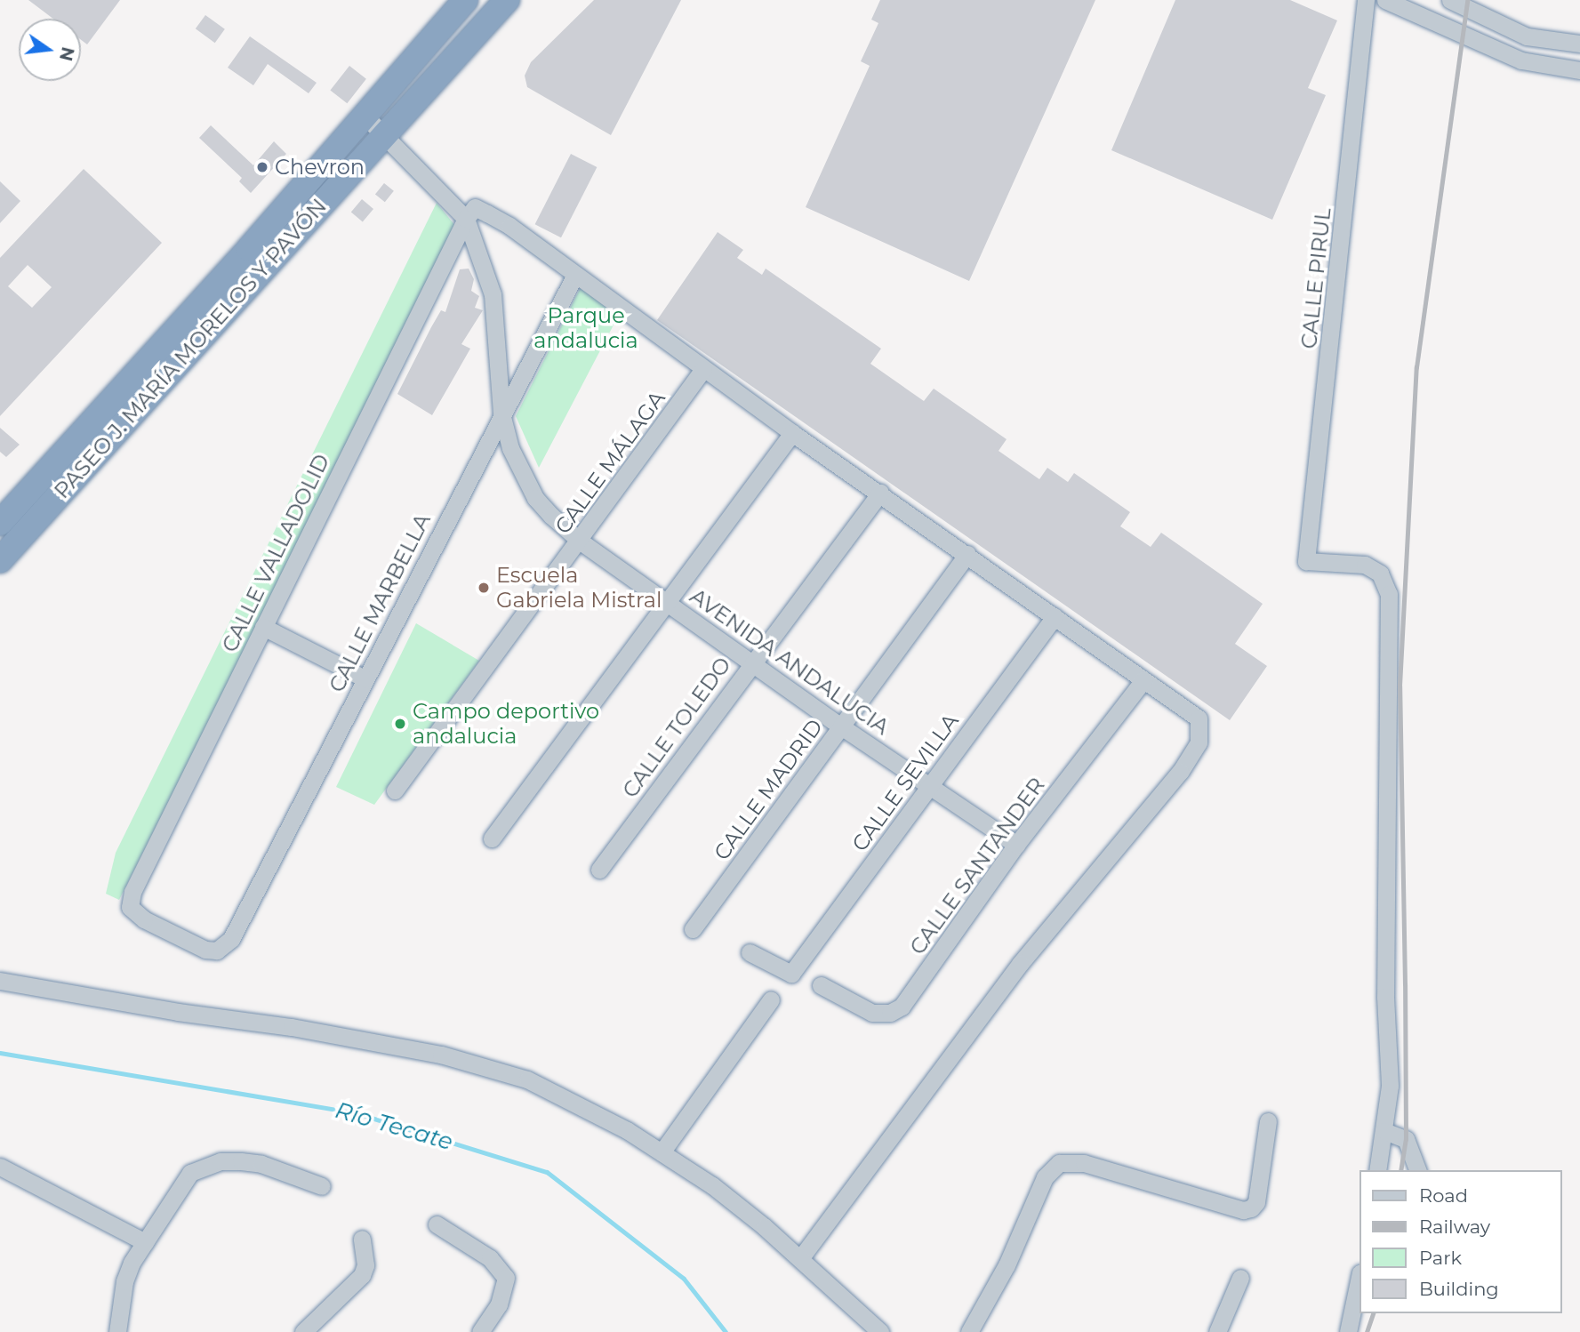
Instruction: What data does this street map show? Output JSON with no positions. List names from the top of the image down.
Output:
{
  "streets": {
    "highway": ["PASEO J. MARÍA MORELOS Y PAVÓN"],
    "street": [
      "CALLE PIRUL",
      "CALLE MÁLAGA",
      "CALLE VALLADOLID",
      "CALLE MARBELLA",
      "AVENIDA ANDALUCIA",
      "CALLE TOLEDO",
      "CALLE SEVILLA",
      "CALLE MADRID",
      "CALLE SANTANDER"
    ]
  },
  "crossings": [
    ["PASEO J. MARÍA MORELOS Y PAVÓN", "AVENIDA ANDALUCIA"],
    ["CALLE MÁLAGA", "AVENIDA ANDALUCIA"],
    ["CALLE VALLADOLID", "CALLE MARBELLA"],
    ["CALLE VALLADOLID", "AVENIDA ANDALUCIA"],
    ["CALLE MARBELLA", "AVENIDA ANDALUCIA"],
    ["AVENIDA ANDALUCIA", "CALLE TOLEDO"],
    ["AVENIDA ANDALUCIA", "CALLE SEVILLA"],
    ["AVENIDA ANDALUCIA", "CALLE MADRID"],
    ["AVENIDA ANDALUCIA", "CALLE SANTANDER"]
  ],
  "water": ["Río Tecate"],
  "parks": ["Parque andalucia"],
  "places": ["Chevron", "Escuela Gabriela Mistral", "Campo deportivo andalucia"],
  "legend": [
    "Road",
    "Railway",
    "Park",
    "Building"
  ],
  "north": "right"
}
